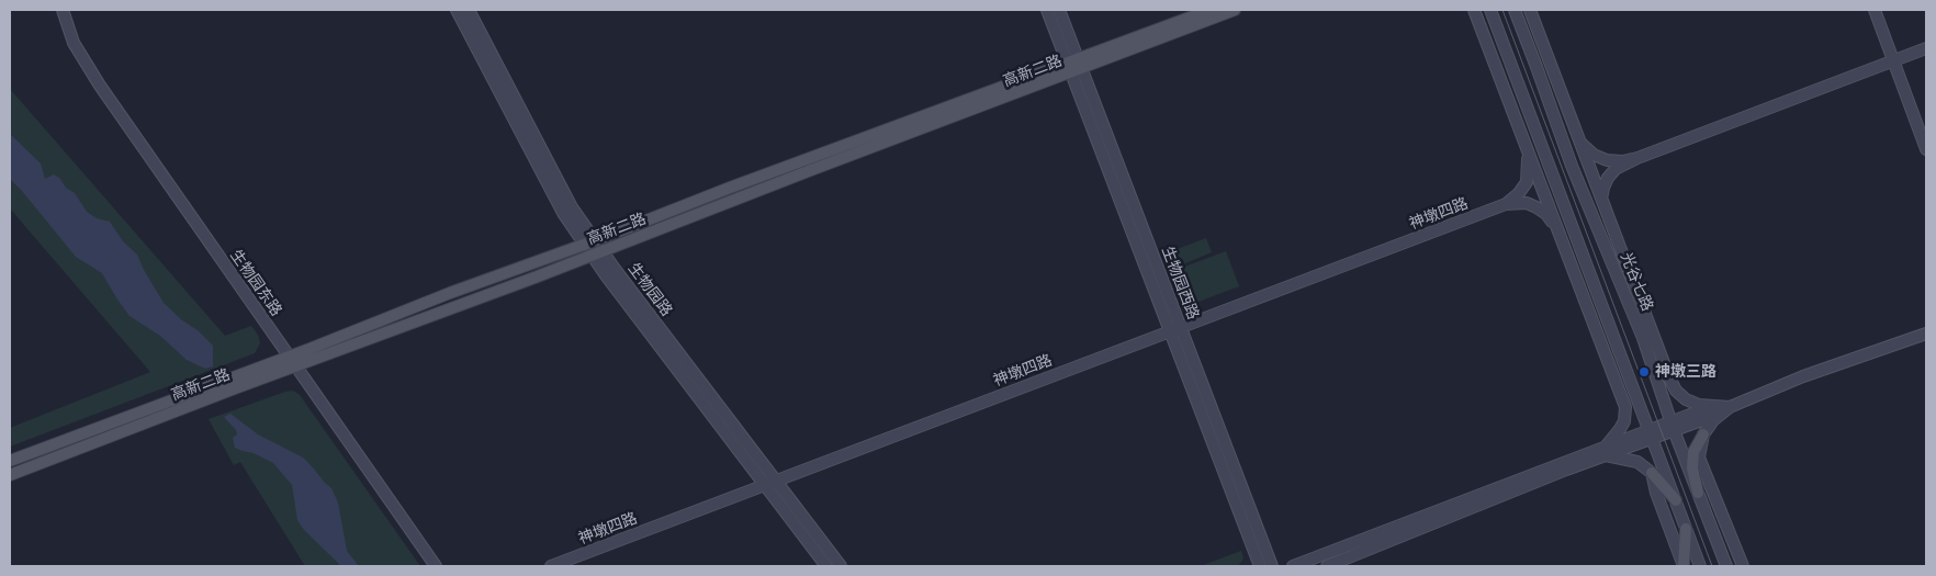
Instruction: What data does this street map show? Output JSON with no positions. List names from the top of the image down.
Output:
{
  "streets": {
    "main road": ["高新二路"],
    "street": [
      "神墩四路",
      "光谷七路",
      "生物园东路",
      "生物园西路",
      "生物园路"
    ]
  },
  "crossings": [
    ["高新二路", "生物园东路"],
    ["高新二路", "生物园西路"],
    ["高新二路", "生物园路"],
    ["神墩四路", "生物园西路"],
    ["神墩四路", "生物园路"]
  ],
  "places": ["神墩三路"]
}
